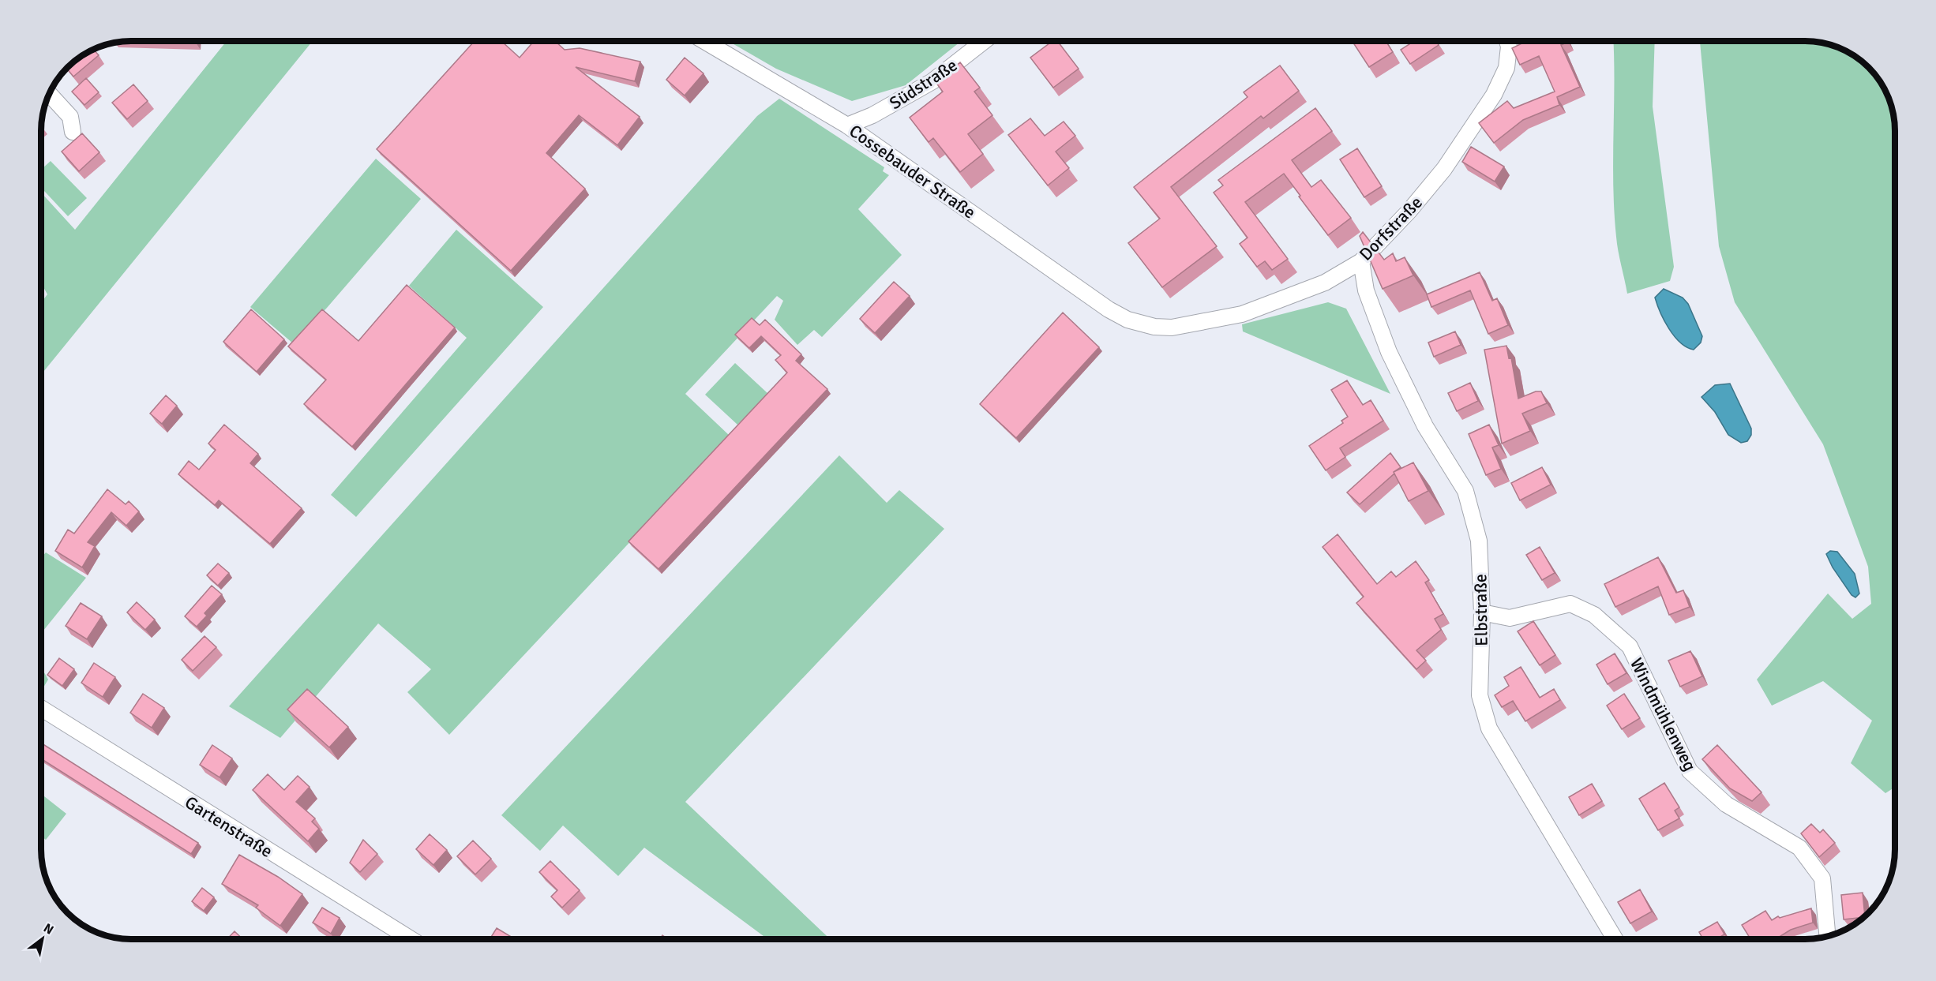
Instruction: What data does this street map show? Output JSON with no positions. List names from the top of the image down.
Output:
{
  "streets": {
    "street": [
      "Südstraße",
      "Cossebauder Straße",
      "Dorfstraße",
      "Elbstraße",
      "Windmühlenweg",
      "Gartenstraße"
    ]
  },
  "crossings": [
    ["Südstraße", "Cossebauder Straße"],
    ["Cossebauder Straße", "Dorfstraße"],
    ["Dorfstraße", "Elbstraße"],
    ["Elbstraße", "Windmühlenweg"]
  ],
  "north": "top right"
}
